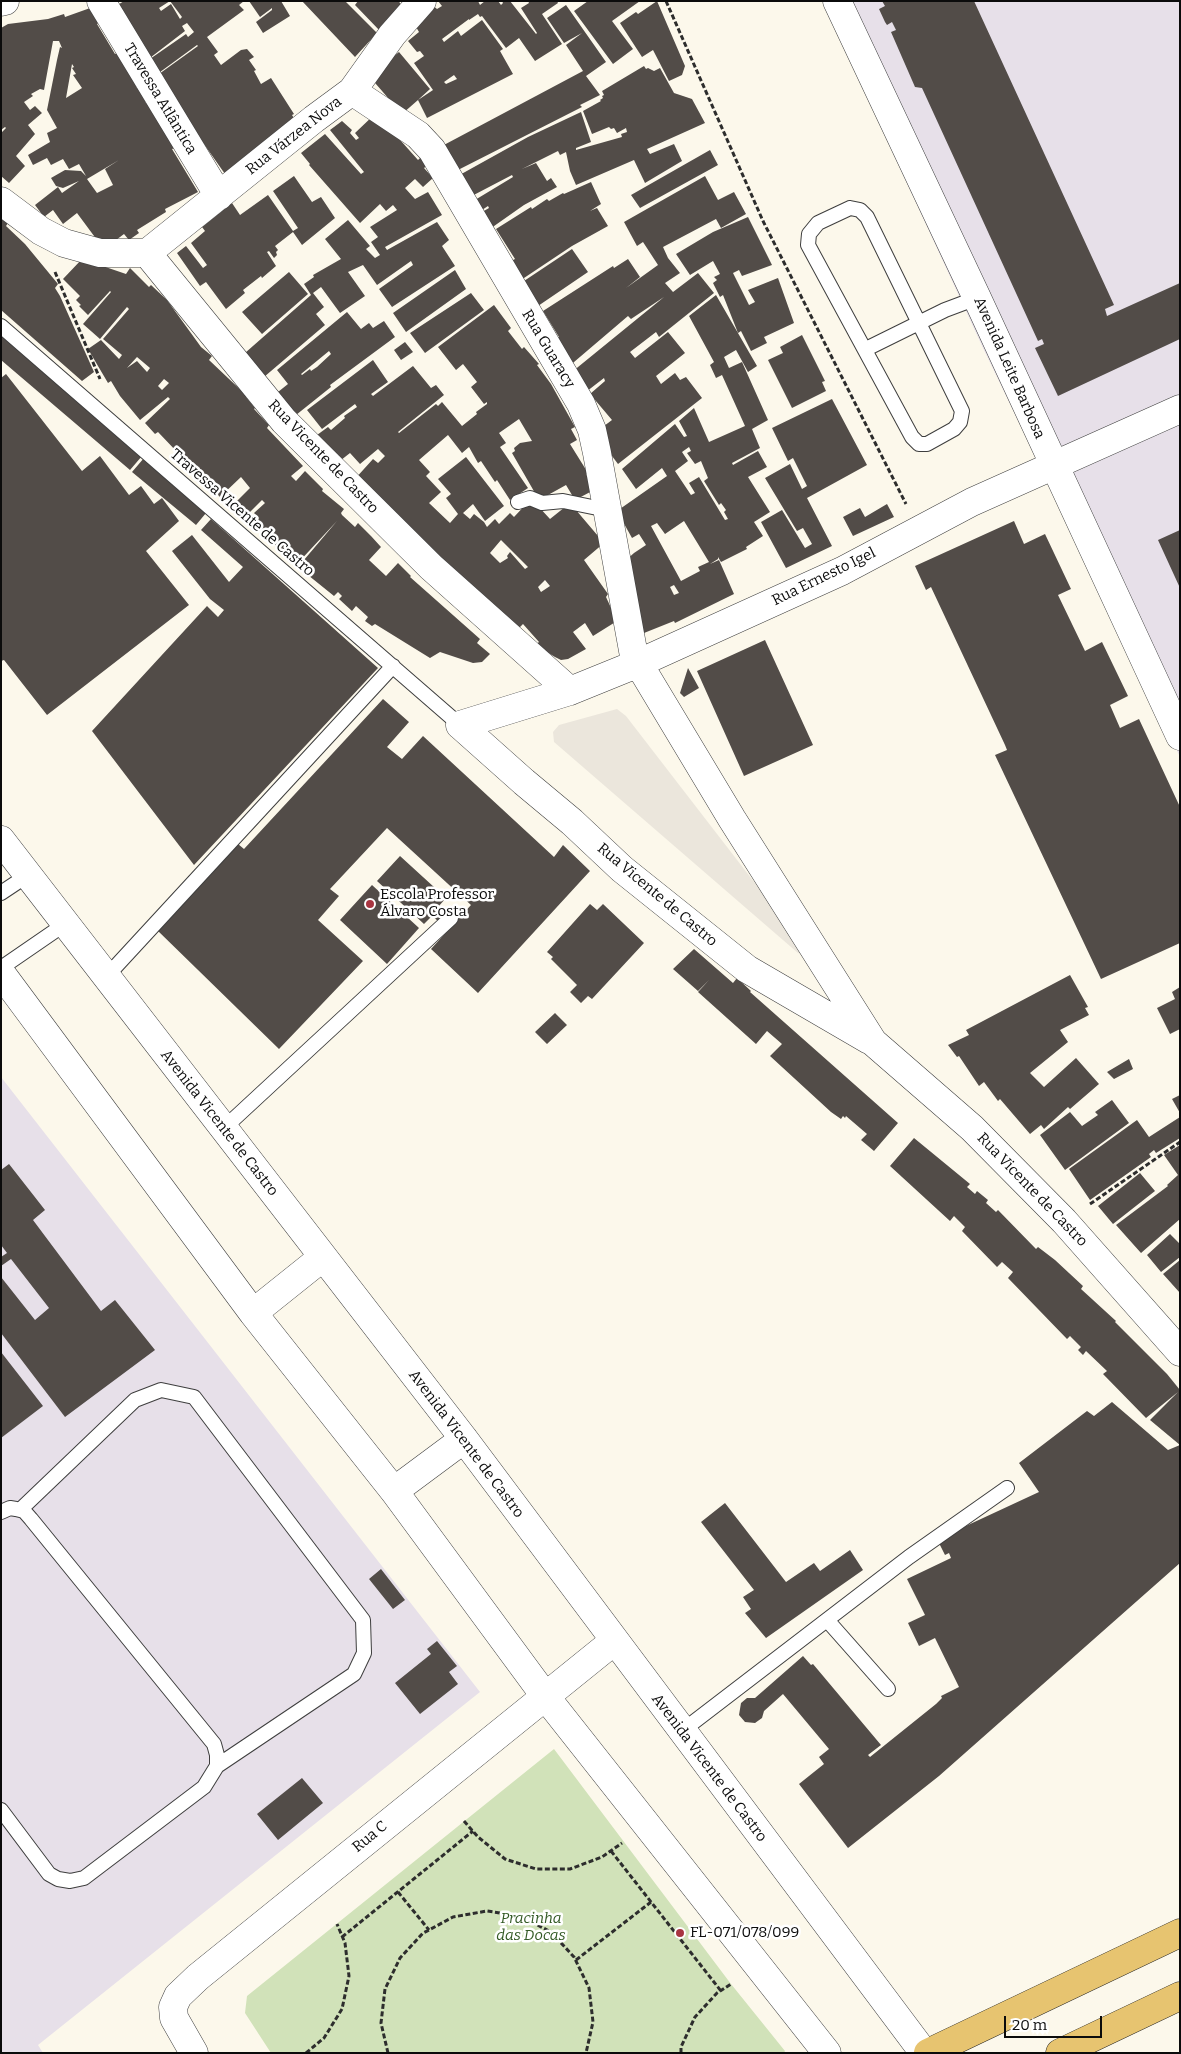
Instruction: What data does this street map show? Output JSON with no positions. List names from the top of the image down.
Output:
{
  "streets": {
    "street": [
      "Travessa Atlântica",
      "Rua Várzea Nova",
      "Rua Guaracy",
      "Avenida Leite Barbosa",
      "Rua Vicente de Castro",
      "Rua Ernesto Igel",
      "Avenida Vicente de Castro",
      "Rua C"
    ],
    "lane": ["Travessa Vicente de Castro"]
  },
  "crossings": [
    ["Travessa Atlântica", "Rua Várzea Nova"],
    ["Rua Várzea Nova", "Rua Guaracy"],
    ["Rua Várzea Nova", "Rua Vicente de Castro"],
    ["Rua Guaracy", "Rua Vicente de Castro"],
    ["Rua Guaracy", "Rua Ernesto Igel"],
    ["Avenida Leite Barbosa", "Rua Ernesto Igel"],
    ["Rua Vicente de Castro", "Travessa Vicente de Castro"],
    ["Rua Vicente de Castro", "Rua Ernesto Igel"],
    ["Travessa Vicente de Castro", "Rua Ernesto Igel"],
    ["Avenida Vicente de Castro", "Rua C"]
  ],
  "parks": ["Pracinha das Docas"],
  "places": ["Escola Professor Álvaro Costa", "FL-071/078/099"],
  "scale_bar": "20 m"
}
